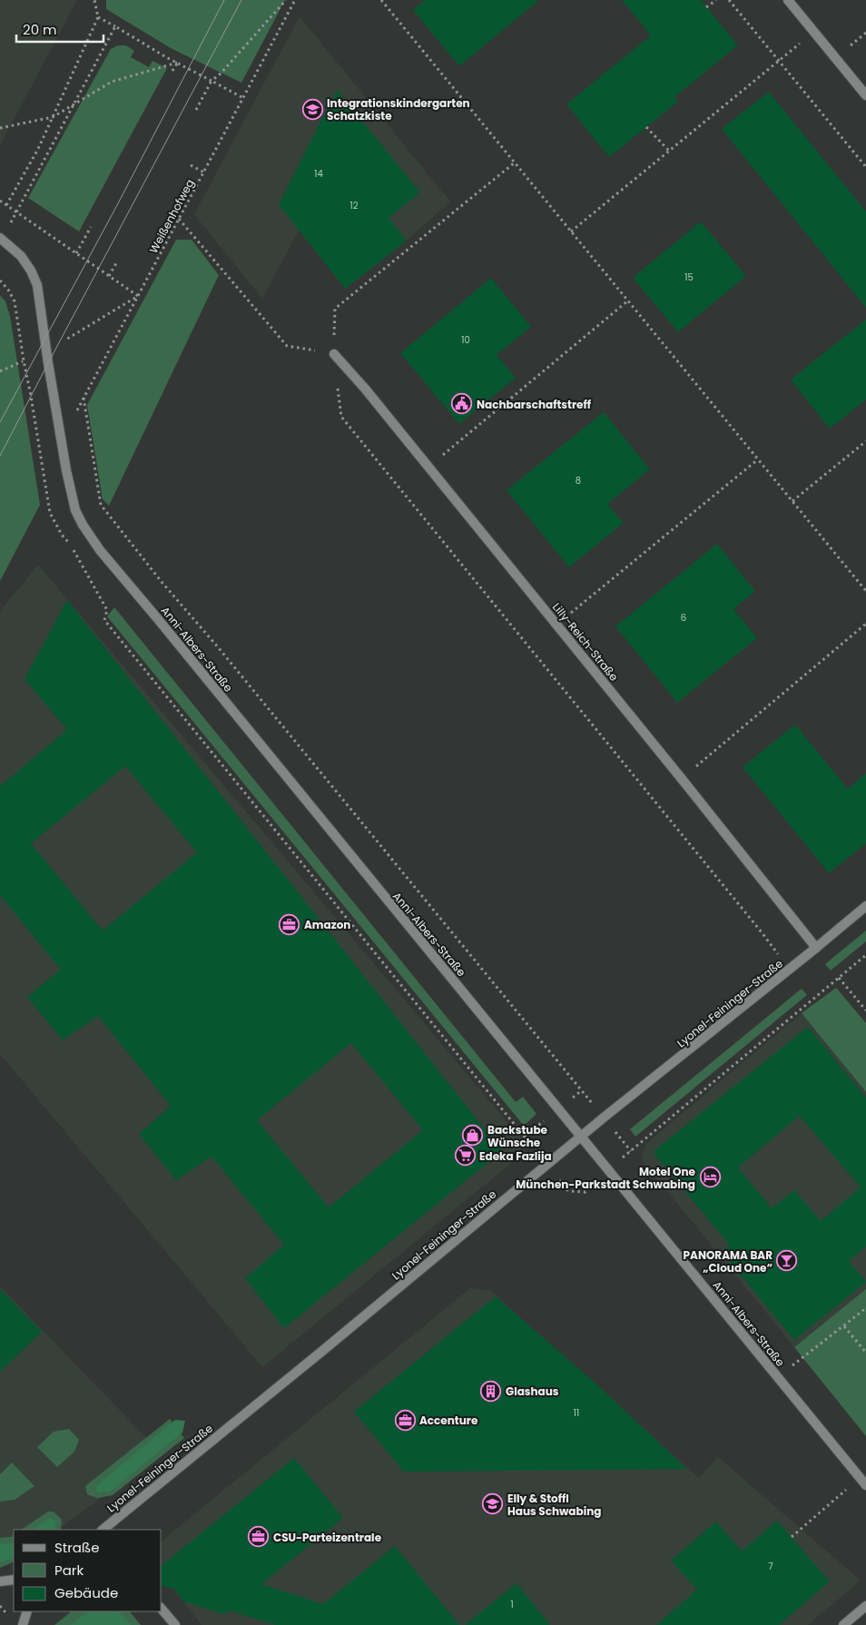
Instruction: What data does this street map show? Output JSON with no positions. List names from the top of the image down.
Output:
{
  "streets": {
    "street": ["Lilly-Reich-Straße", "Anni-Albers-Straße", "Lyonel-Feininger-Straße"],
    "path": ["Weißenhofweg"]
  },
  "crossings": [
    ["Weißenhofweg", "Anni-Albers-Straße"],
    ["Lilly-Reich-Straße", "Lyonel-Feininger-Straße"],
    ["Anni-Albers-Straße", "Lyonel-Feininger-Straße"]
  ],
  "places": {
    "school or university": ["Integrationskindergarten Schatzkiste", "Elly & Stoffl Haus Schwabing"],
    "public building": ["Nachbarschaftstreff"],
    "office": ["Amazon", "Accenture", "CSU-Parteizentrale"],
    "shop": ["Backstube Wünsche"],
    "supermarket": ["Edeka Fazlija"],
    "hotel": ["Motel One München-Parkstadt Schwabing"],
    "bar": ["PANORAMA BAR „Cloud One“"],
    "building": ["Glashaus"]
  },
  "house_numbers": [
    "14",
    "12",
    "15",
    "10",
    "8",
    "6",
    "11",
    "7",
    "1"
  ],
  "legend": ["Straße", "Park", "Gebäude"],
  "scale_bar": "20 m"
}
